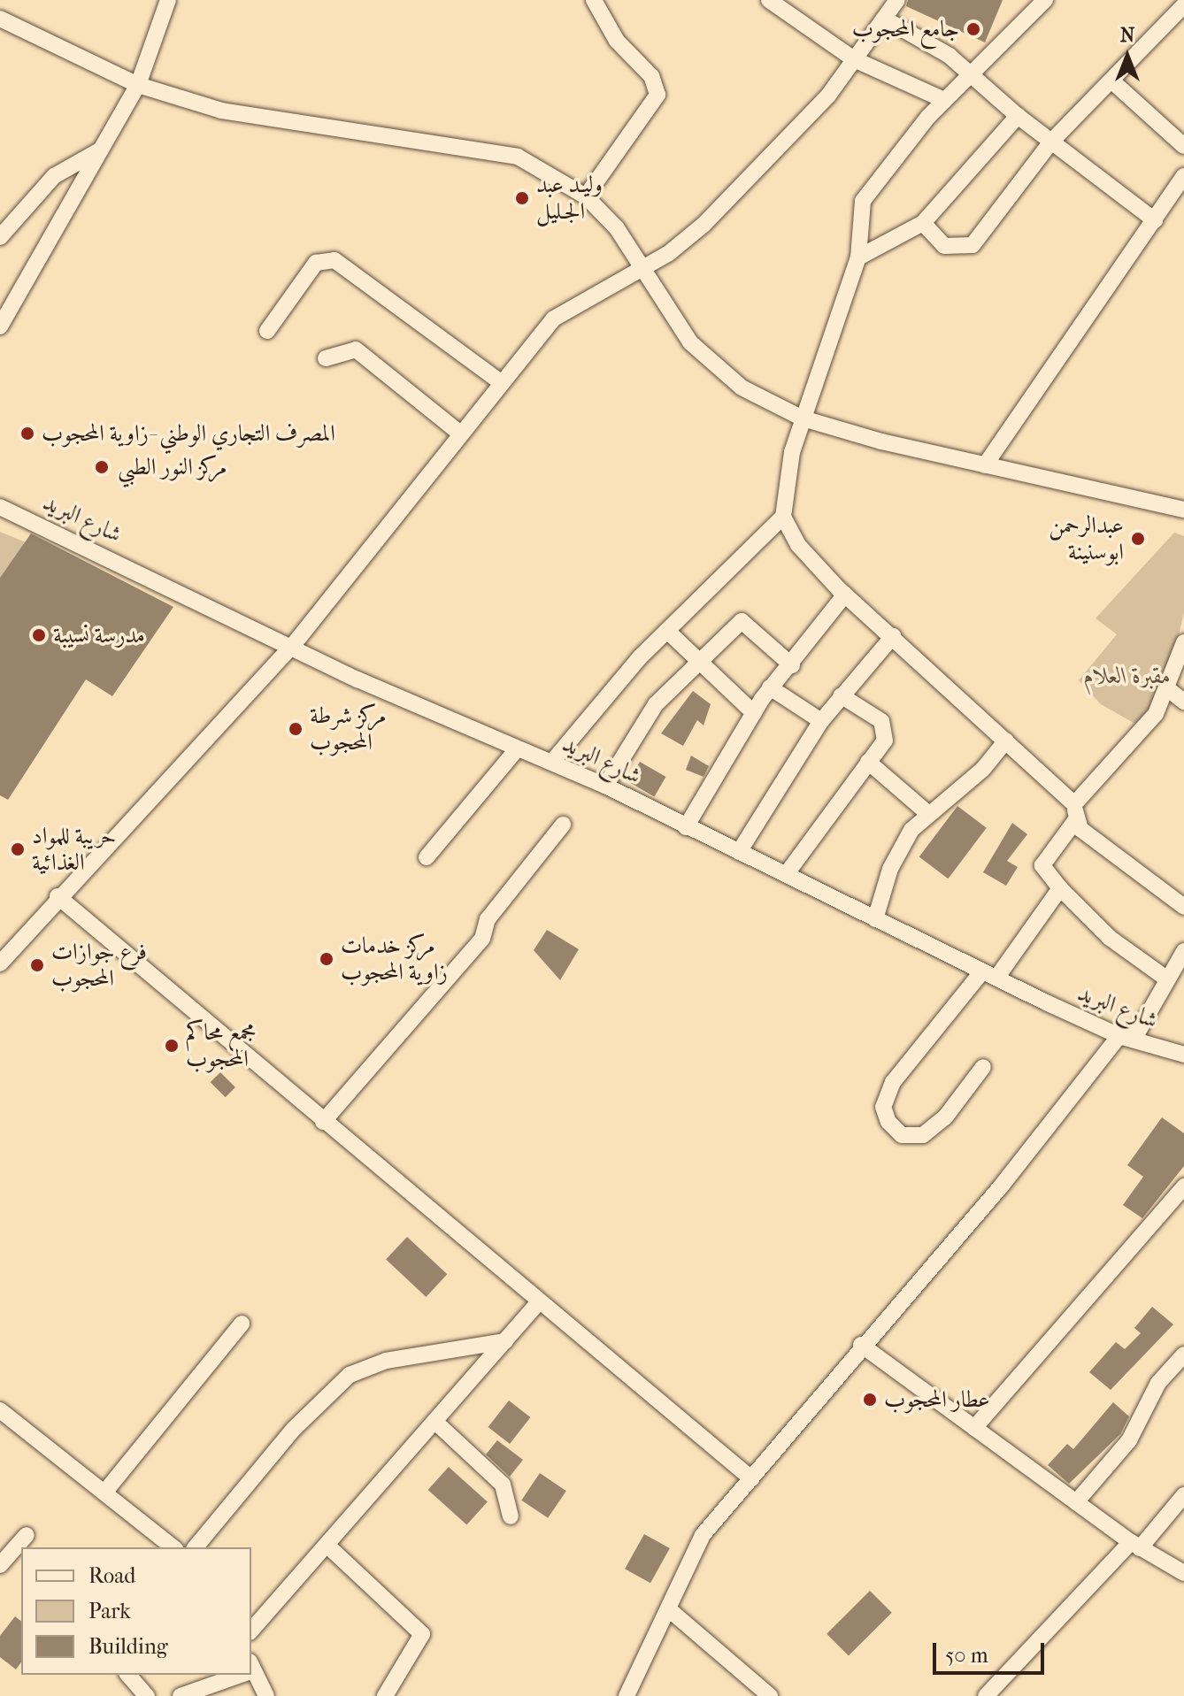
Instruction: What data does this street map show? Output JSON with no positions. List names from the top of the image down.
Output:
{
  "streets": {
    "street": ["شارع البريد"]
  },
  "parks": ["مقبرة العلام"],
  "places": [
    "جامع المحجوب",
    "وليـد عبد الجـليل",
    "المصرف التجاري الوطني -زاوية المحجوب",
    "مركز النور الطبي",
    "عبدالرحمن ابوسنينة",
    "مدرسة نسيبة",
    "مركز شرطة المحجوب",
    "حريبة للمواد الغذائية",
    "مركز خدمات زاوية المحجوب",
    "فرع جوازات المحجوب",
    "مجمع محاكم المحجوب",
    "عطار المحجوب"
  ],
  "legend": ["Road", "Park", "Building"],
  "scale_bar": "50 m",
  "north": "top"
}
